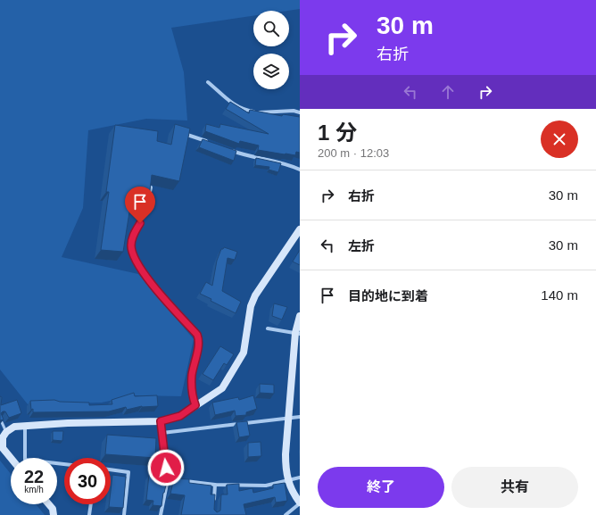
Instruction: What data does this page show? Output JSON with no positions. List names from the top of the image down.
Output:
{
  "page": {
    "turn": ["30 m", "右折"],
    "heading": ["1 分", "200 m · 12:03"],
    "list": [
      {
        "name": "右折",
        "value": "30 m"
      },
      {
        "name": "左折",
        "value": "30 m"
      },
      {
        "name": "目的地に到着",
        "value": "140 m"
      }
    ],
    "speed": "22 km/h",
    "limit": "30",
    "buttons": ["終了", "共有"]
  }
}
